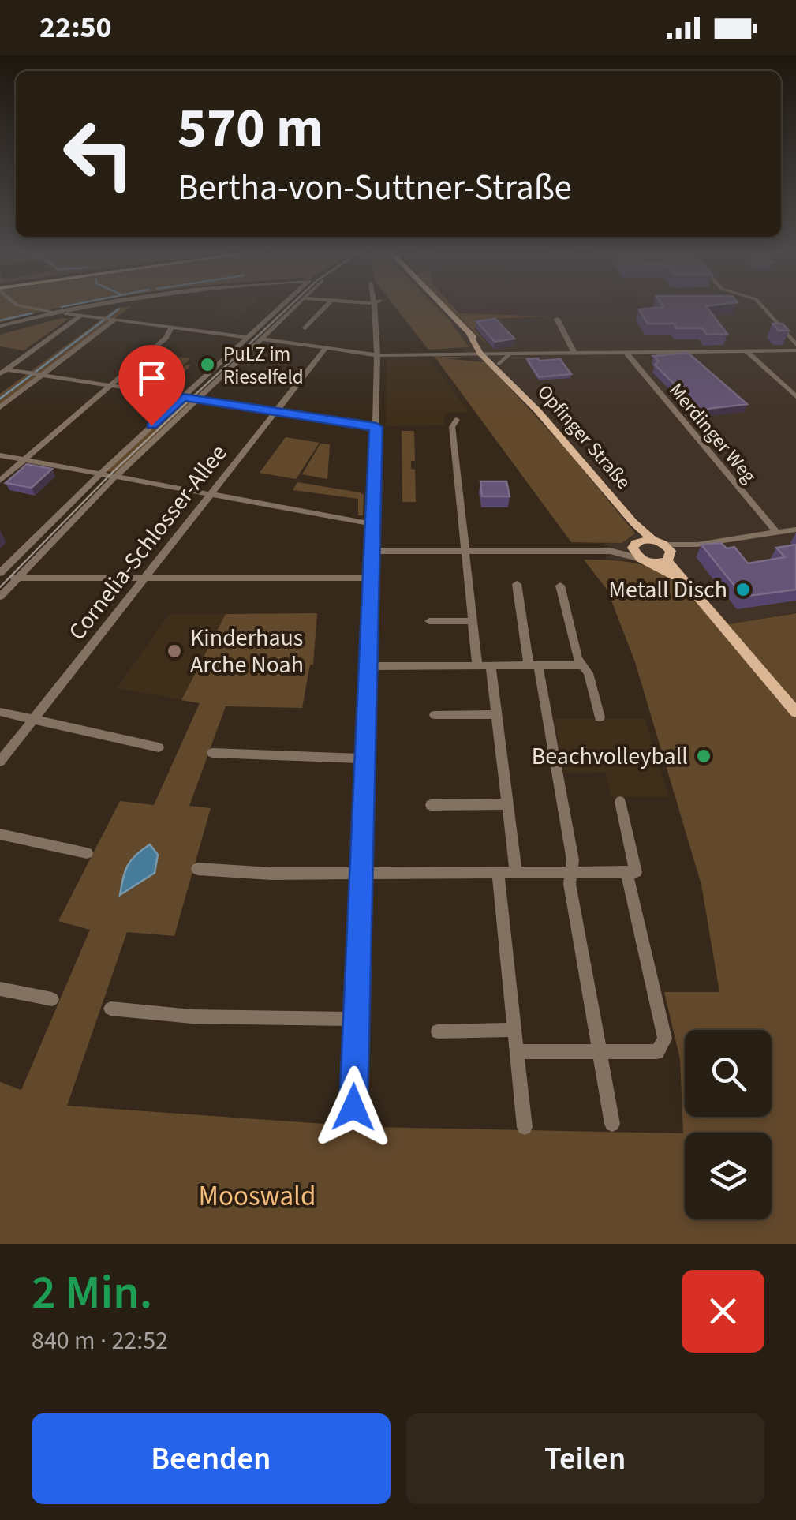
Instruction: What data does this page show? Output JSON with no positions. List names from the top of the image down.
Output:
{
  "streets": {
    "main road": ["Opfinger Straße"],
    "street": ["Merdinger Weg", "Cornelia-Schlosser-Allee"]
  },
  "parks": ["Mooswald"],
  "places": [
    "PuLZ im Rieselfeld",
    "Metall Disch",
    "Kinderhaus Arche Noah",
    "Beachvolleyball"
  ],
  "page": {
    "status": "22:50",
    "turn": ["570 m", "Bertha-von-Suttner-Straße"],
    "heading": ["2 Min.", "840 m · 22:52"],
    "buttons": ["Beenden", "Teilen"]
  }
}
